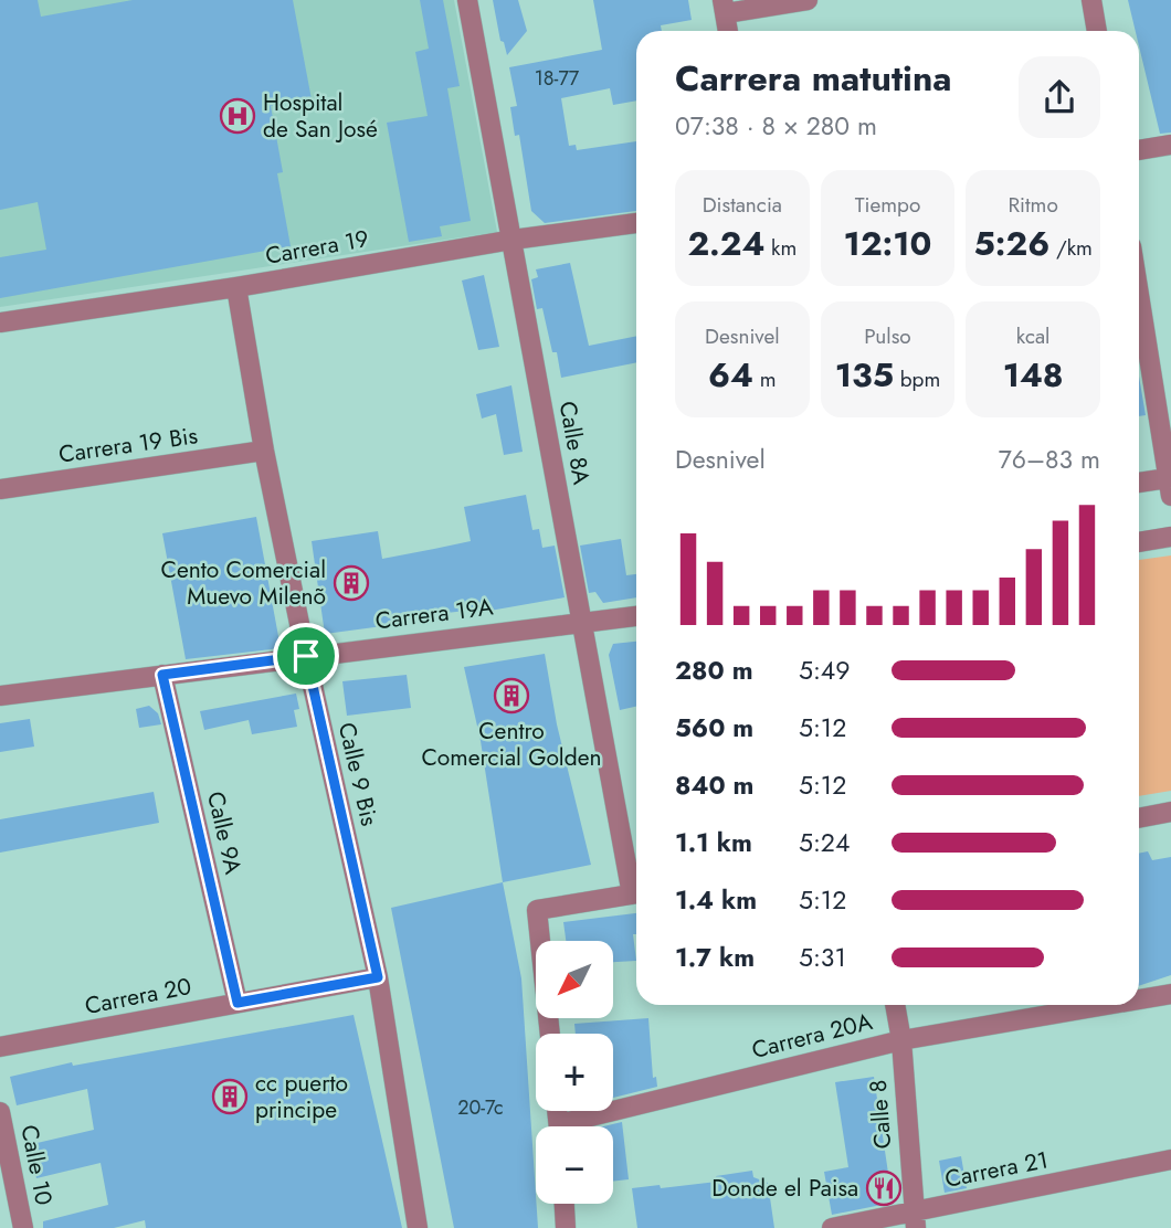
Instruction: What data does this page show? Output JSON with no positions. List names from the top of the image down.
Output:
{
  "streets": {
    "street": [
      "Carrera 19",
      "Calle 8A",
      "Carrera 19 Bis",
      "Carrera 19A",
      "Calle 9 Bis",
      "Calle 9A",
      "Carrera 20",
      "Carrera 20A",
      "Calle 8",
      "Calle 10",
      "Carrera 21"
    ]
  },
  "crossings": [
    ["Carrera 19", "Calle 8A"],
    ["Carrera 19", "Calle 9 Bis"],
    ["Calle 8A", "Carrera 19A"],
    ["Carrera 19 Bis", "Calle 9 Bis"],
    ["Carrera 19A", "Calle 9 Bis"],
    ["Carrera 19A", "Calle 9A"],
    ["Calle 9 Bis", "Carrera 20"],
    ["Calle 9A", "Carrera 20"],
    ["Carrera 20A", "Calle 8"],
    ["Calle 8", "Carrera 21"]
  ],
  "places": {
    "hospital": ["Hospital de San José"],
    "building": ["Cento Comercial Muevo Milenõ", "Centro Comercial Golden", "cc puerto principe"],
    "restaurant": ["Donde el Paisa"]
  },
  "house_numbers": ["18-77", "20-7c"],
  "north": "bottom left",
  "page": {
    "heading": ["Carrera matutina", "07:38 · 8 × 280 m"],
    "stats": [
      ["Distancia", "2.24 km"],
      ["Tiempo", "12:10"],
      ["Ritmo", "5:26 /km"],
      ["Desnivel", "64 m"],
      ["Pulso", "135 bpm"],
      ["kcal", "148"]
    ],
    "chart": ["Desnivel", "76–83 m"],
    "list": [
      {
        "name": "280 m",
        "note": "5:49"
      },
      {
        "name": "560 m",
        "note": "5:12"
      },
      {
        "name": "840 m",
        "note": "5:12"
      },
      {
        "name": "1.1 km",
        "note": "5:24"
      },
      {
        "name": "1.4 km",
        "note": "5:12"
      },
      {
        "name": "1.7 km",
        "note": "5:31"
      }
    ],
    "map_buttons": ["+", "−"]
  }
}
